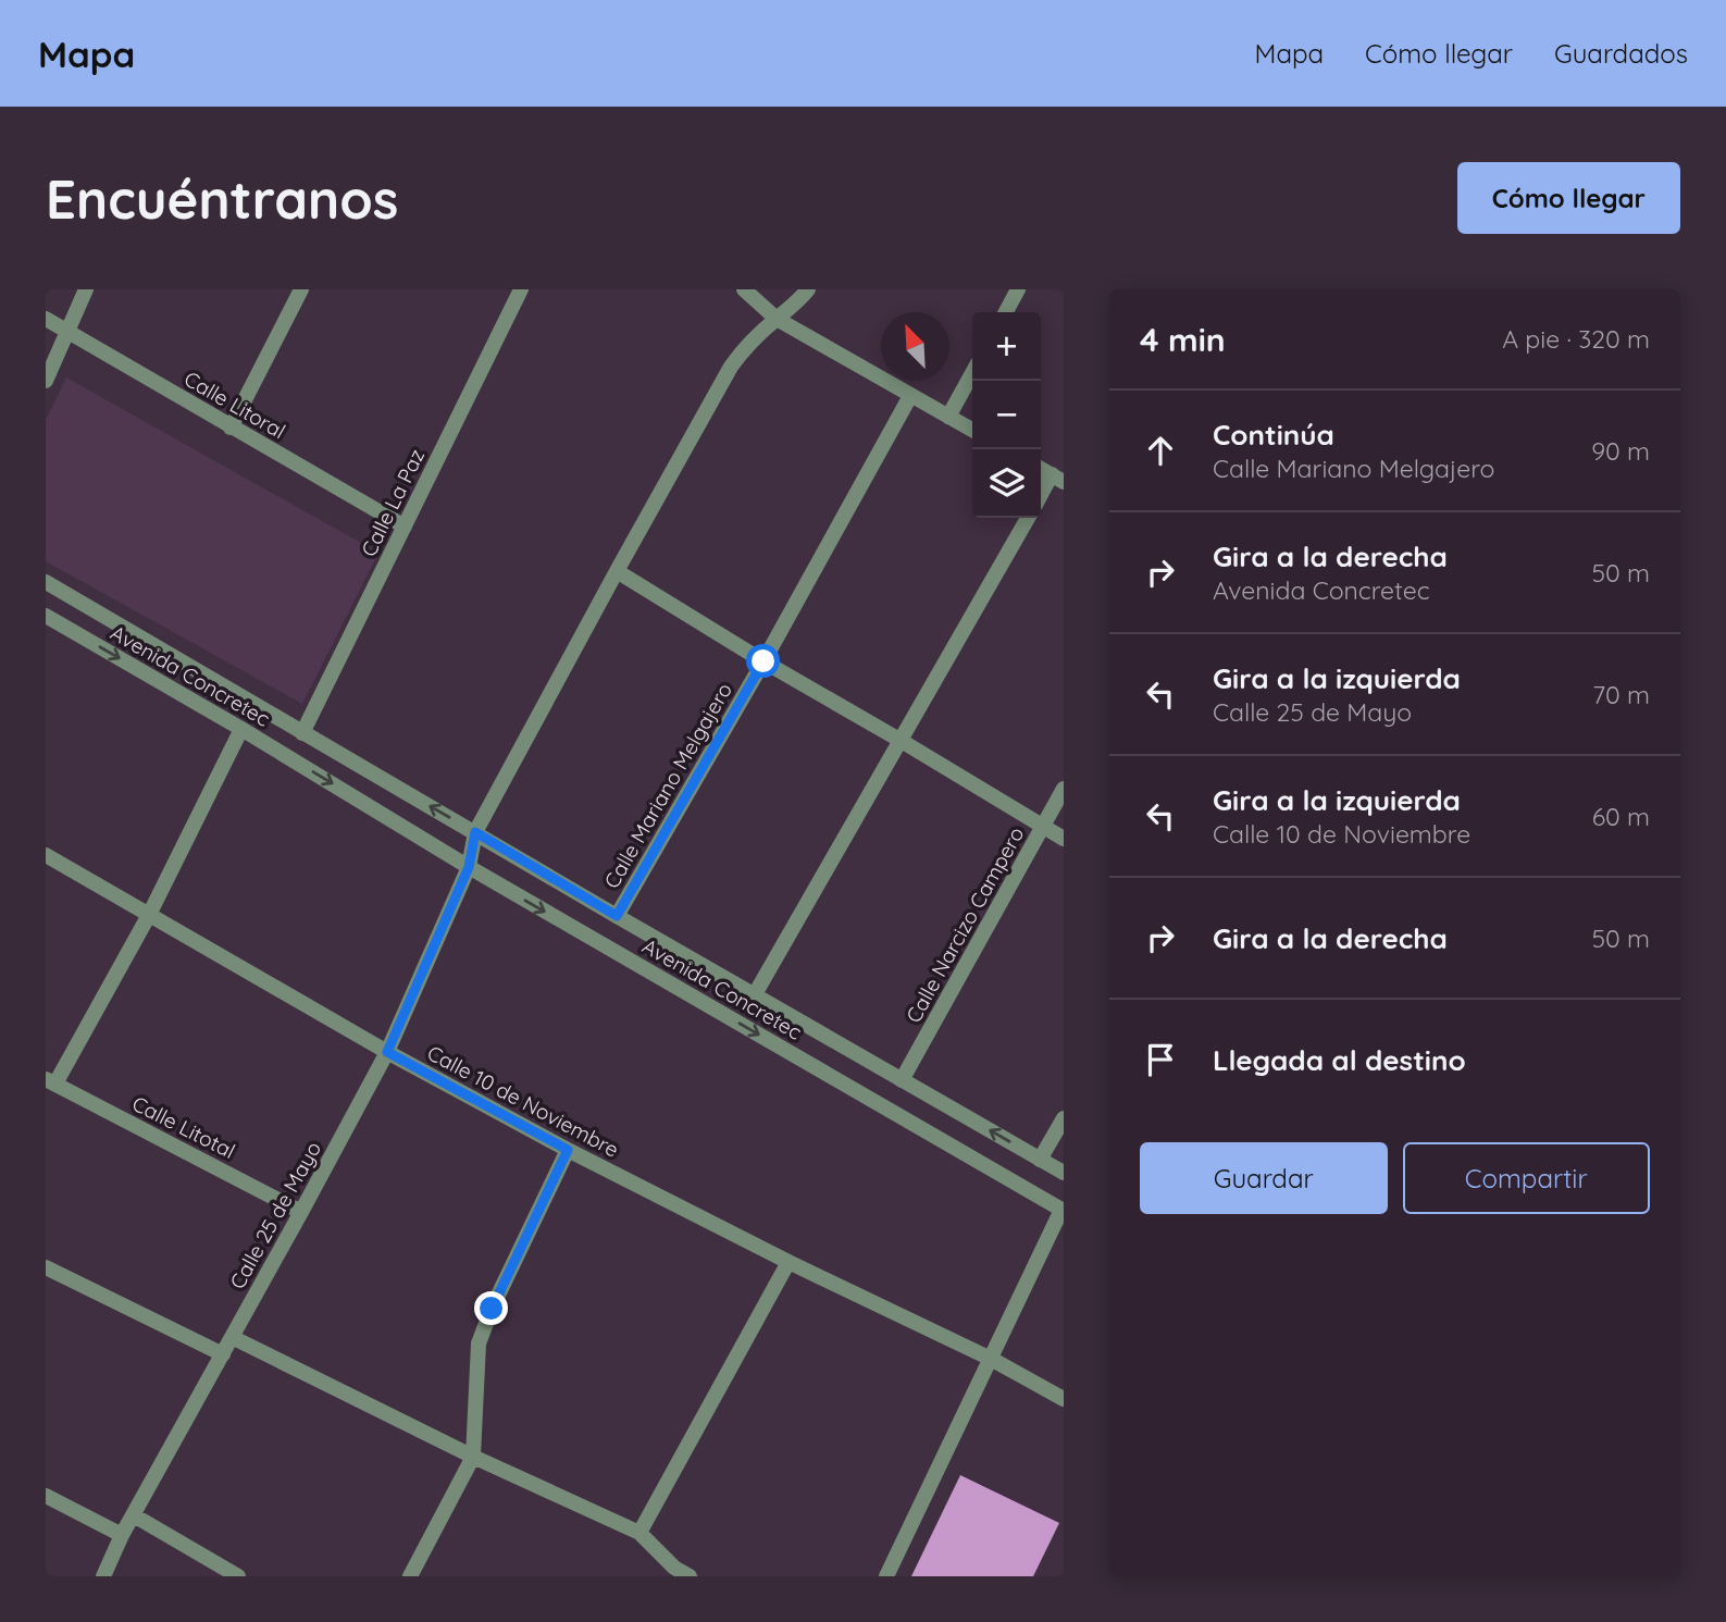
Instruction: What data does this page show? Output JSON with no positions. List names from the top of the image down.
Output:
{
  "streets": {
    "street": [
      "Calle Litoral",
      "Calle La Paz",
      "Avenida Concretec",
      "Calle Mariano Melgajero",
      "Calle Narcizo Campero",
      "Calle 10 de Noviembre",
      "Calle Litotal",
      "Calle 25 de Mayo"
    ]
  },
  "crossings": [
    ["Calle Litoral", "Calle La Paz"],
    ["Calle La Paz", "Avenida Concretec"],
    ["Avenida Concretec", "Calle Mariano Melgajero"],
    ["Avenida Concretec", "Calle Narcizo Campero"],
    ["Avenida Concretec", "Calle 25 de Mayo"],
    ["Calle 10 de Noviembre", "Calle 25 de Mayo"],
    ["Calle Litotal", "Calle 25 de Mayo"]
  ],
  "north": "top left",
  "page": {
    "header": "Mapa",
    "nav": ["Mapa", "Cómo llegar", "Guardados"],
    "buttons": [
      "Cómo llegar",
      ["Guardar", "Compartir"]
    ],
    "title": "Encuéntranos",
    "heading": ["4 min", "A pie · 320 m"],
    "map_buttons": ["+", "−"],
    "list": [
      ["Continúa", "Calle Mariano Melgajero", "90 m"],
      ["Gira a la derecha", "Avenida Concretec", "50 m"],
      ["Gira a la izquierda", "Calle 25 de Mayo", "70 m"],
      ["Gira a la izquierda", "Calle 10 de Noviembre", "60 m"],
      ["Gira a la derecha", "50 m"],
      "Llegada al destino"
    ]
  }
}
